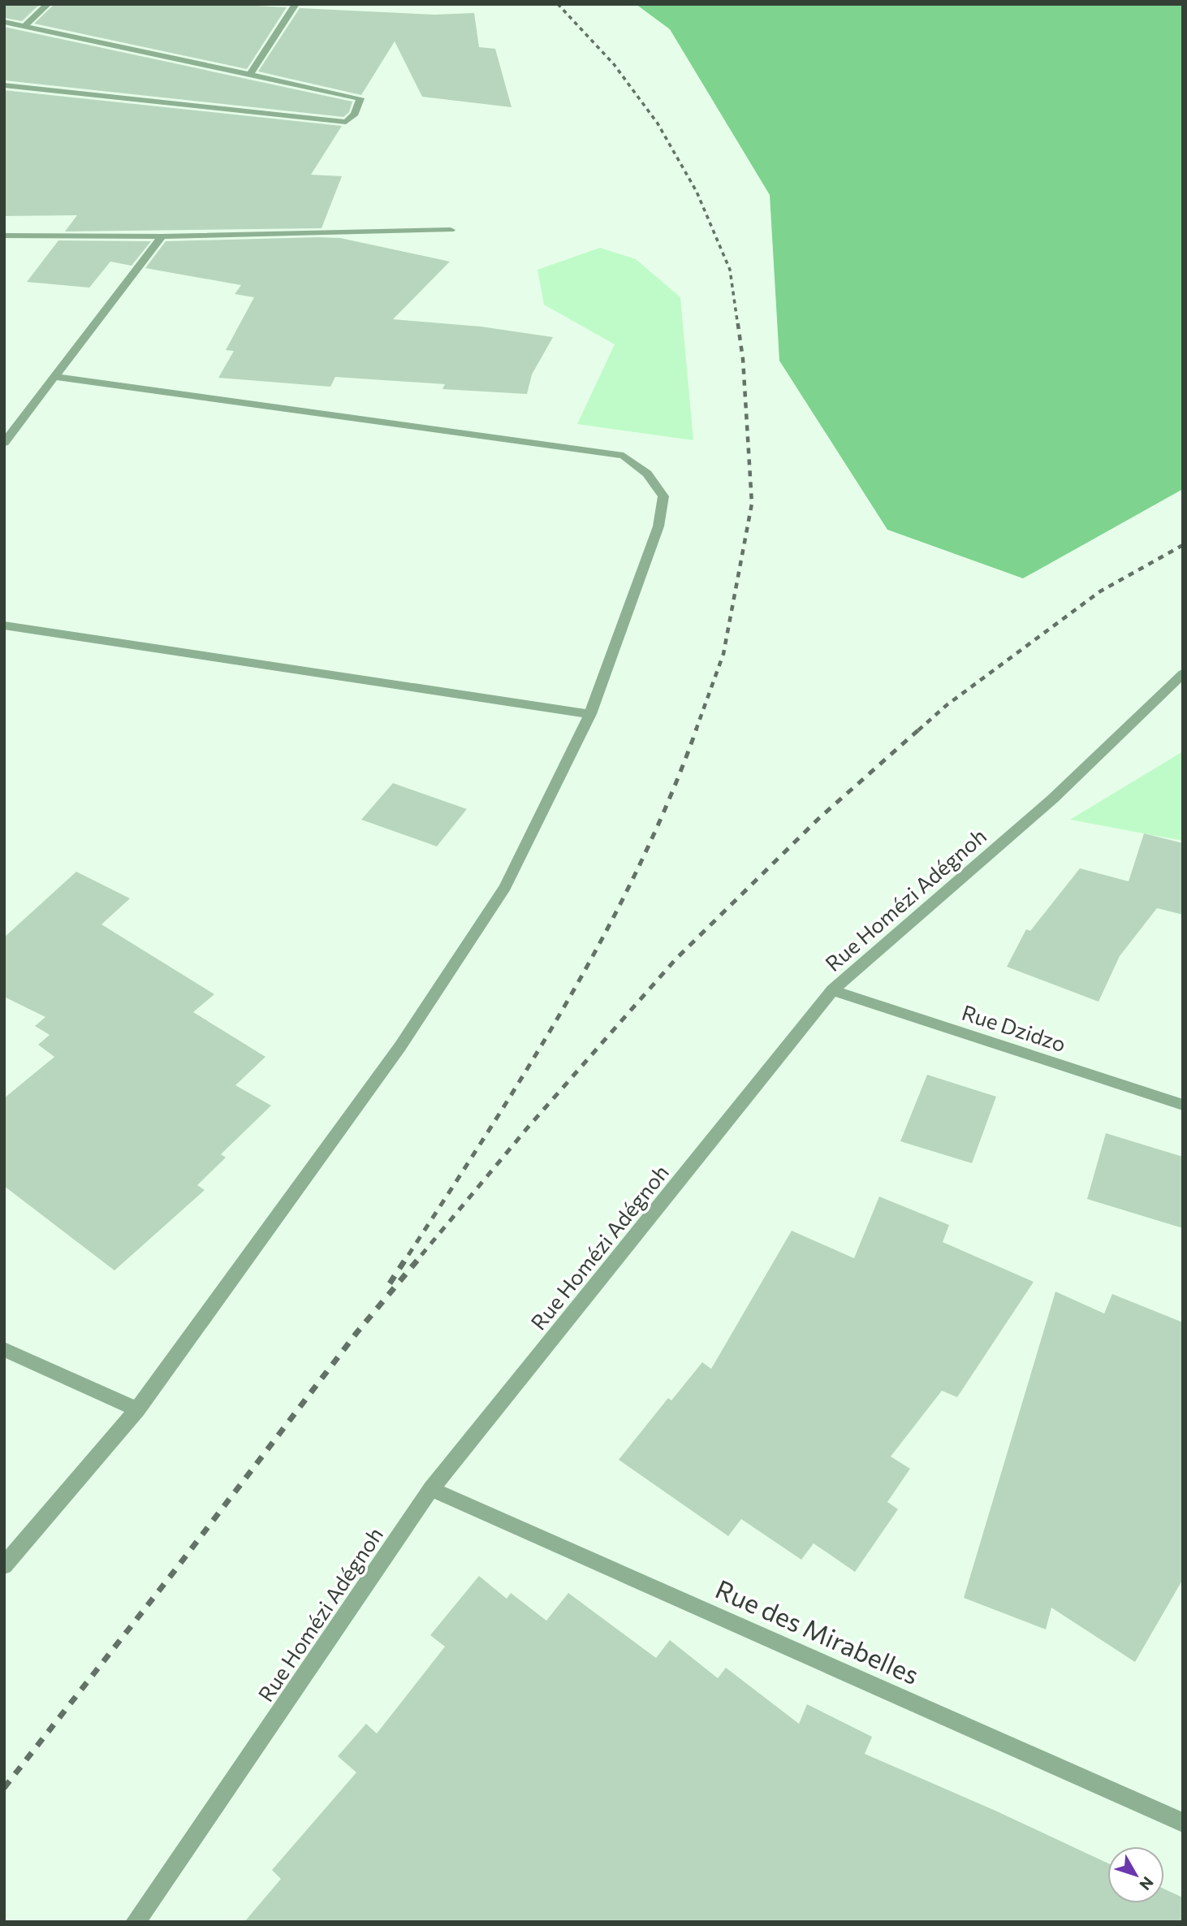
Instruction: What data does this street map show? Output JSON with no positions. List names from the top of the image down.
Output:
{
  "streets": {
    "street": ["Rue Homézi Adégnoh", "Rue Dzidzo", "Rue des Mirabelles"]
  },
  "crossings": [
    ["Rue Homézi Adégnoh", "Rue Dzidzo"],
    ["Rue Homézi Adégnoh", "Rue des Mirabelles"]
  ],
  "north": "bottom right"
}
